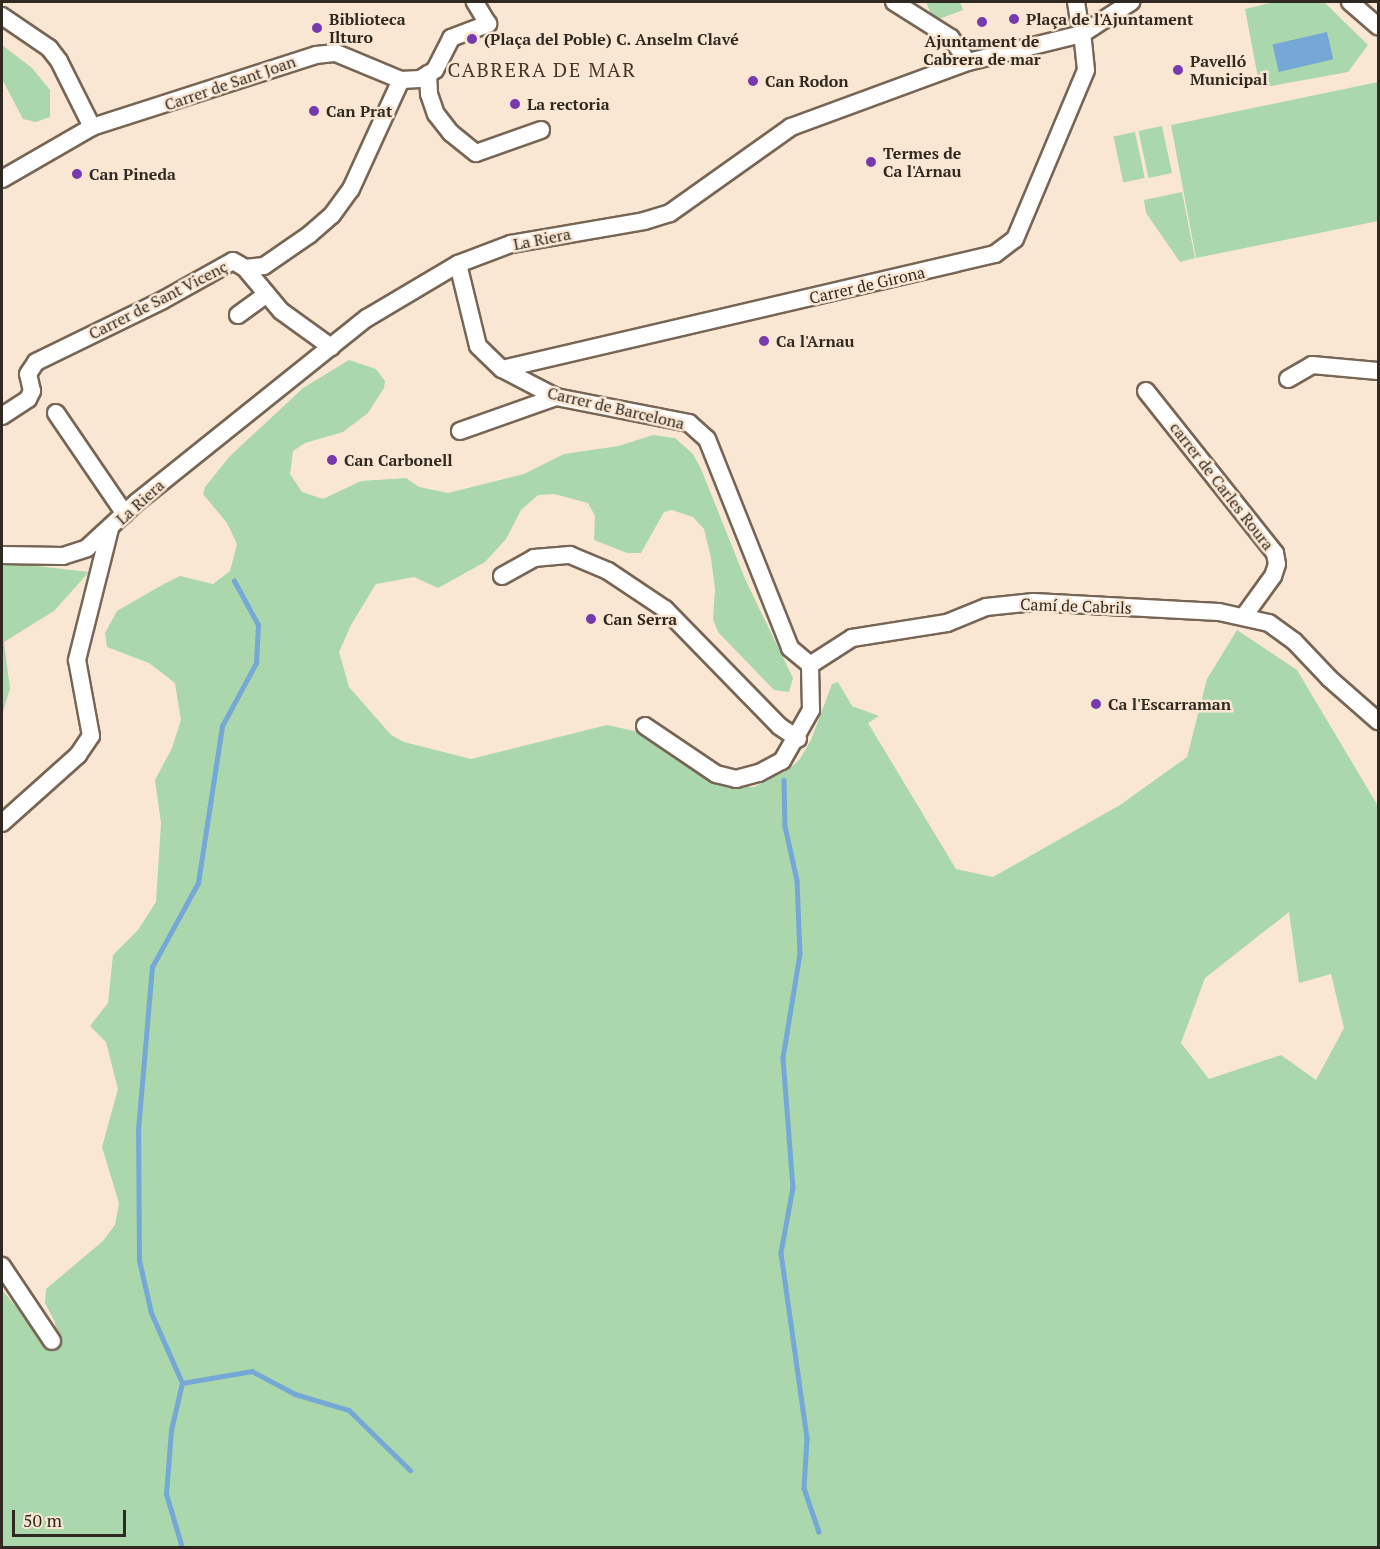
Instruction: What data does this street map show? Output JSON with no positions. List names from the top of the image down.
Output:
{
  "streets": {
    "street": [
      "Carrer de Sant Joan",
      "La Riera",
      "Carrer de Girona",
      "Carrer de Sant Vicenç",
      "Carrer de Barcelona",
      "carrer de Carles Roura",
      "Camí de Cabrils"
    ]
  },
  "crossings": [
    ["Carrer de Sant Joan", "Carrer de Sant Vicenç"],
    ["La Riera", "Carrer de Girona"],
    ["La Riera", "Carrer de Barcelona"],
    ["Carrer de Girona", "Carrer de Barcelona"],
    ["Carrer de Barcelona", "Camí de Cabrils"],
    ["carrer de Carles Roura", "Camí de Cabrils"]
  ],
  "districts": ["CABRERA DE MAR"],
  "places": [
    "Plaça de l'Ajuntament",
    "Ajuntament de Cabrera de mar",
    "Biblioteca Ilturo",
    "(Plaça del Poble) C. Anselm Clavé",
    "Pavelló Municipal",
    "Can Rodon",
    "La rectoria",
    "Can Prat",
    "Termes de Ca l'Arnau",
    "Can Pineda",
    "Ca l'Arnau",
    "Can Carbonell",
    "Can Serra",
    "Ca l'Escarraman"
  ],
  "scale_bar": "50 m"
}
